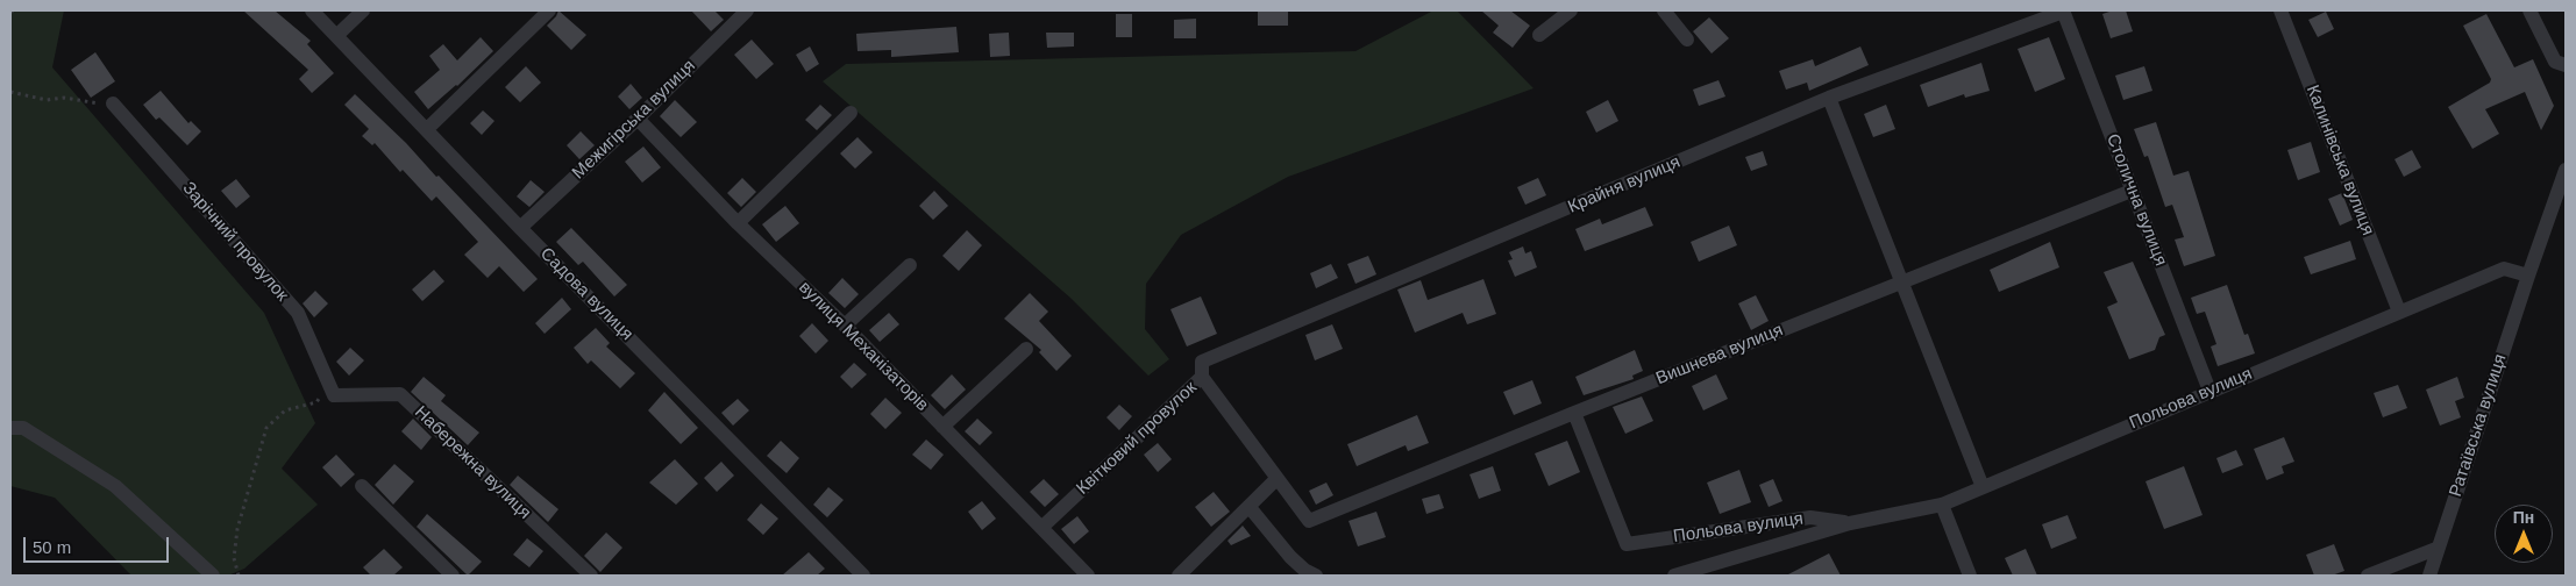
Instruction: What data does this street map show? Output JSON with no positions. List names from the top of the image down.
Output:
{
  "streets": {
    "street": [
      "Межигірська вулиця",
      "Калинівська вулиця",
      "Крайня вулиця",
      "Столична вулиця",
      "Зарічний провулок",
      "Садова вулиця",
      "вулиця Механізаторів",
      "Вишнева вулиця",
      "Польова вулиця",
      "Ратаївська вулиця",
      "Квітковий провулок",
      "Набережна вулиця"
    ]
  },
  "crossings": [
    ["Межигірська вулиця", "Садова вулиця"],
    ["Межигірська вулиця", "вулиця Механізаторів"],
    ["Калинівська вулиця", "Польова вулиця"],
    ["Крайня вулиця", "Столична вулиця"],
    ["Крайня вулиця", "Квітковий провулок"],
    ["Столична вулиця", "Вишнева вулиця"],
    ["Столична вулиця", "Польова вулиця"],
    ["Зарічний провулок", "Набережна вулиця"],
    ["вулиця Механізаторів", "Квітковий провулок"],
    ["Вишнева вулиця", "Польова вулиця"],
    ["Вишнева вулиця", "Квітковий провулок"],
    ["Польова вулиця", "Ратаївська вулиця"]
  ],
  "scale_bar": "50 m",
  "north": "top"
}
